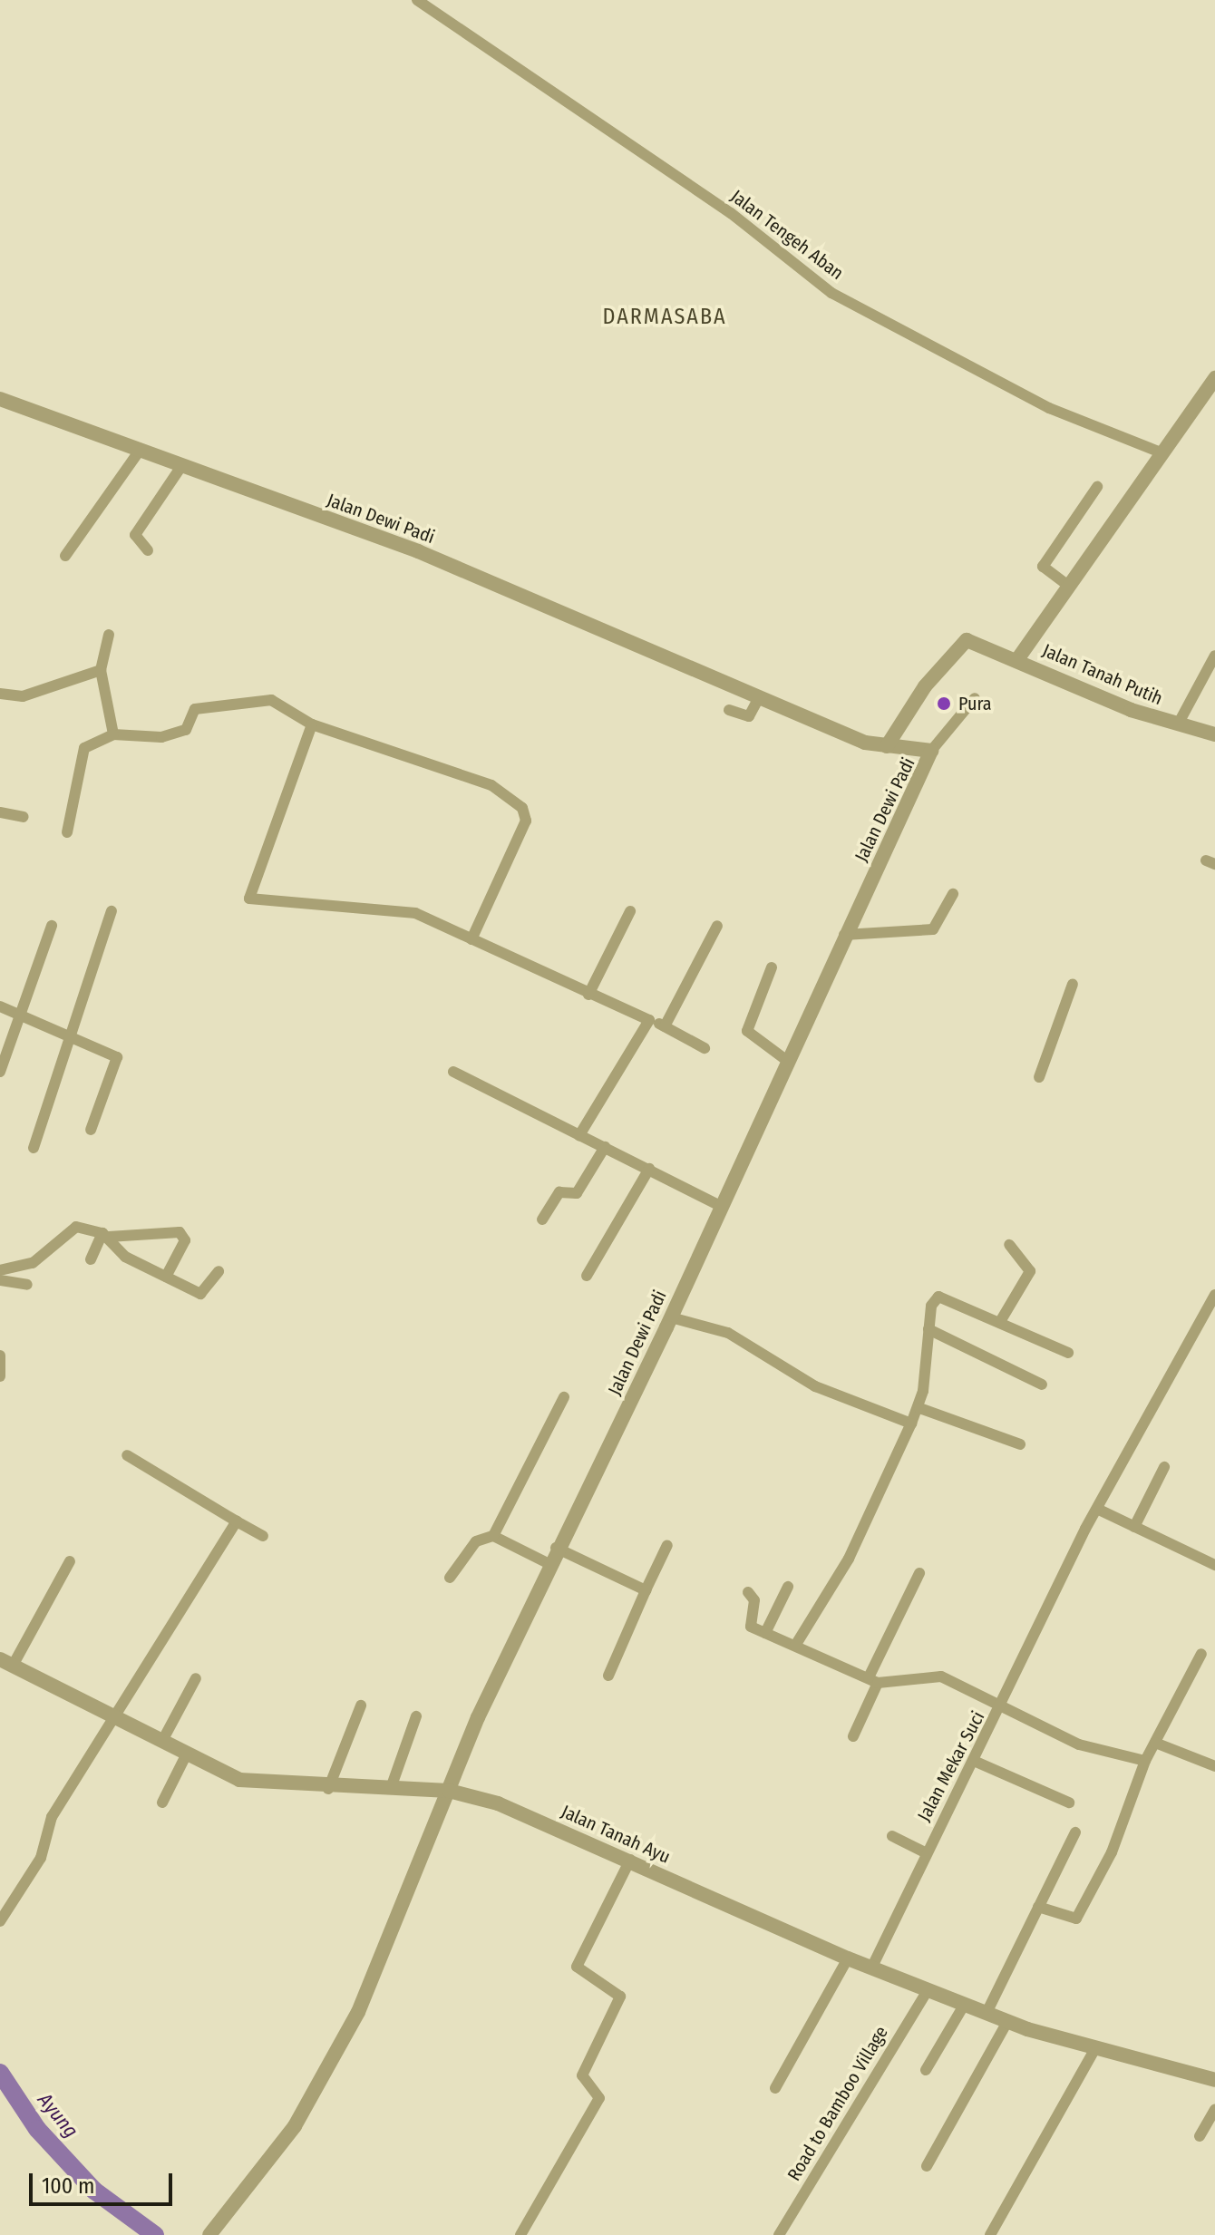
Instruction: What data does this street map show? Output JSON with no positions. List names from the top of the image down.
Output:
{
  "streets": {
    "street": [
      "Jalan Tengeh Aban",
      "Jalan Dewi Padi",
      "Jalan Tanah Putih",
      "Jalan Mekar Suci",
      "Jalan Tanah Ayu",
      "Road to Bamboo Village"
    ]
  },
  "crossings": [
    ["Jalan Dewi Padi", "Jalan Tanah Putih"],
    ["Jalan Dewi Padi", "Jalan Tanah Ayu"],
    ["Jalan Mekar Suci", "Jalan Tanah Ayu"],
    ["Jalan Tanah Ayu", "Road to Bamboo Village"]
  ],
  "districts": ["DARMASABA"],
  "water": ["Ayung"],
  "places": ["Pura"],
  "scale_bar": "100 m"
}
